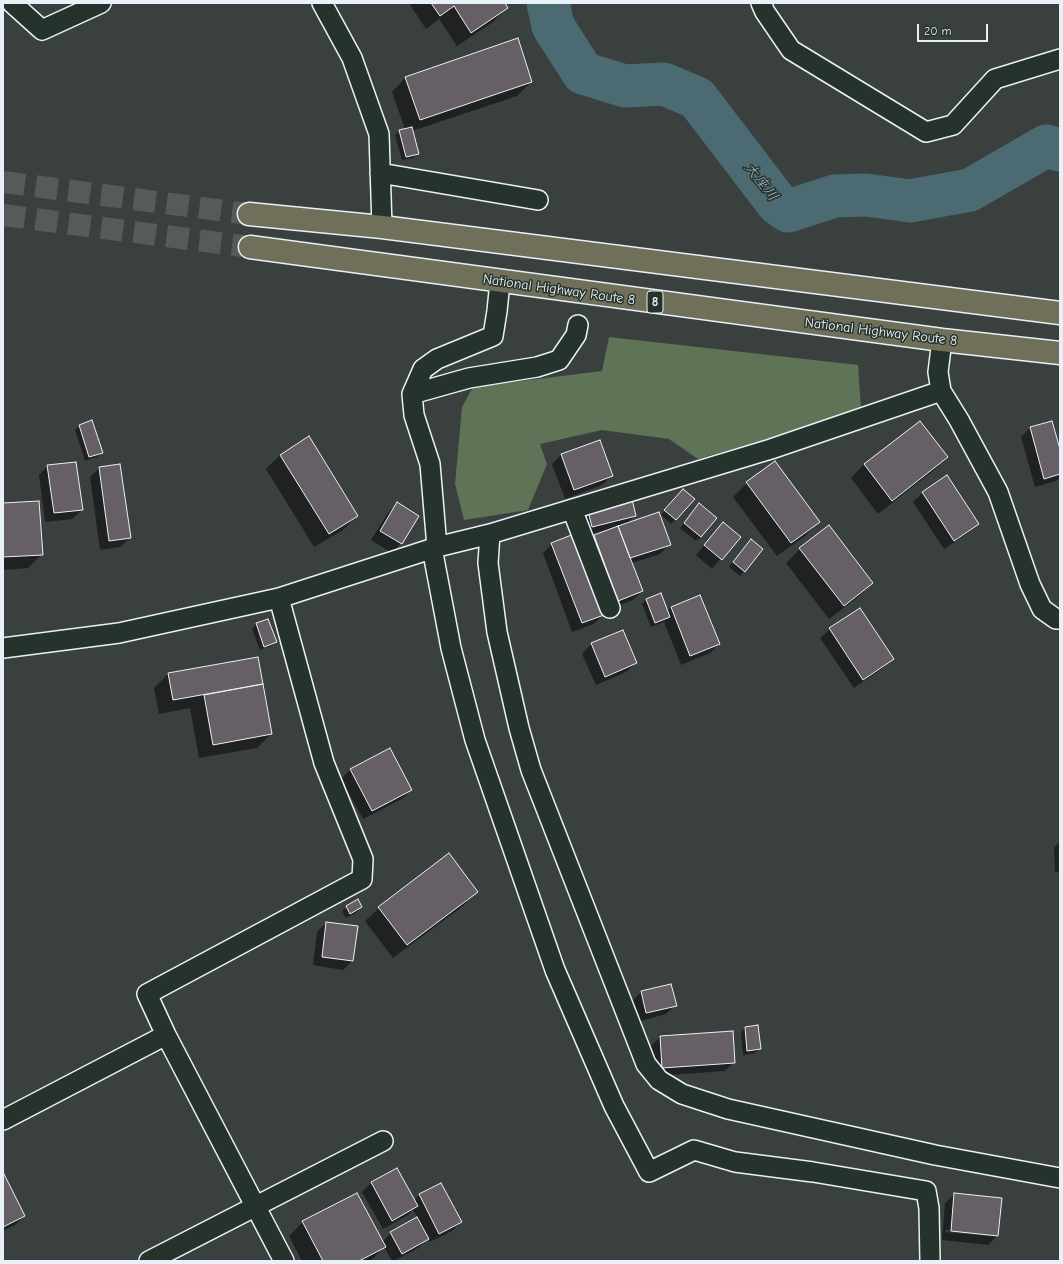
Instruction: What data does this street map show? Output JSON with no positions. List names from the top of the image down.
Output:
{
  "streets": {
    "highway": ["National Highway Route 8", "8"]
  },
  "water": ["大座川"],
  "scale_bar": "20 m"
}
